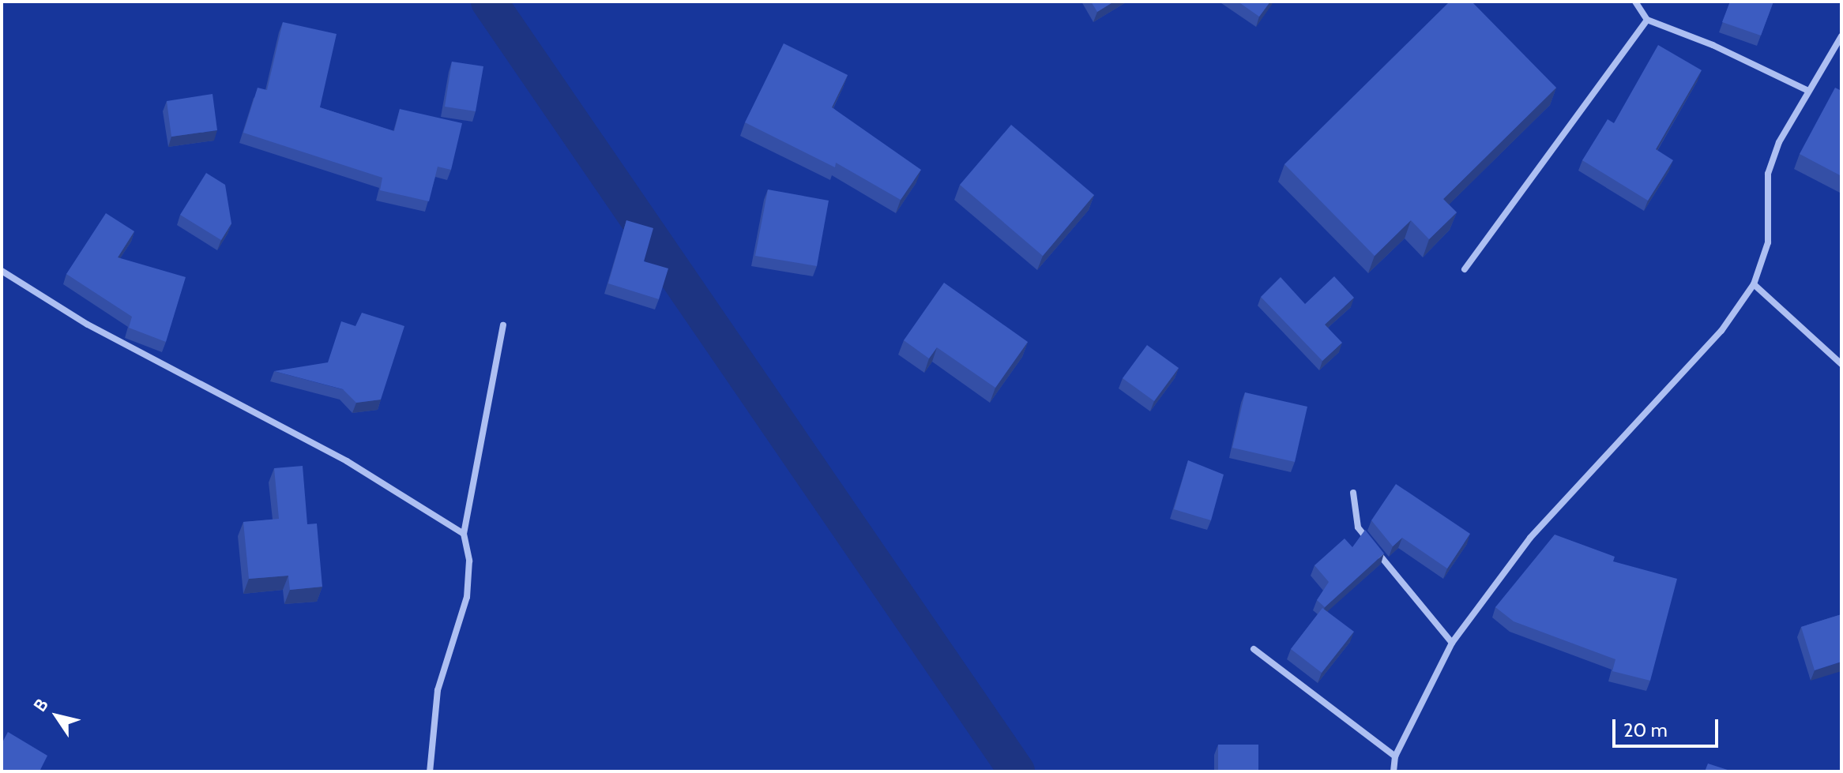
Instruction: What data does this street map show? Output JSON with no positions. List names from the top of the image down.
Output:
{
  "scale_bar": "20 m",
  "north": "top left"
}
